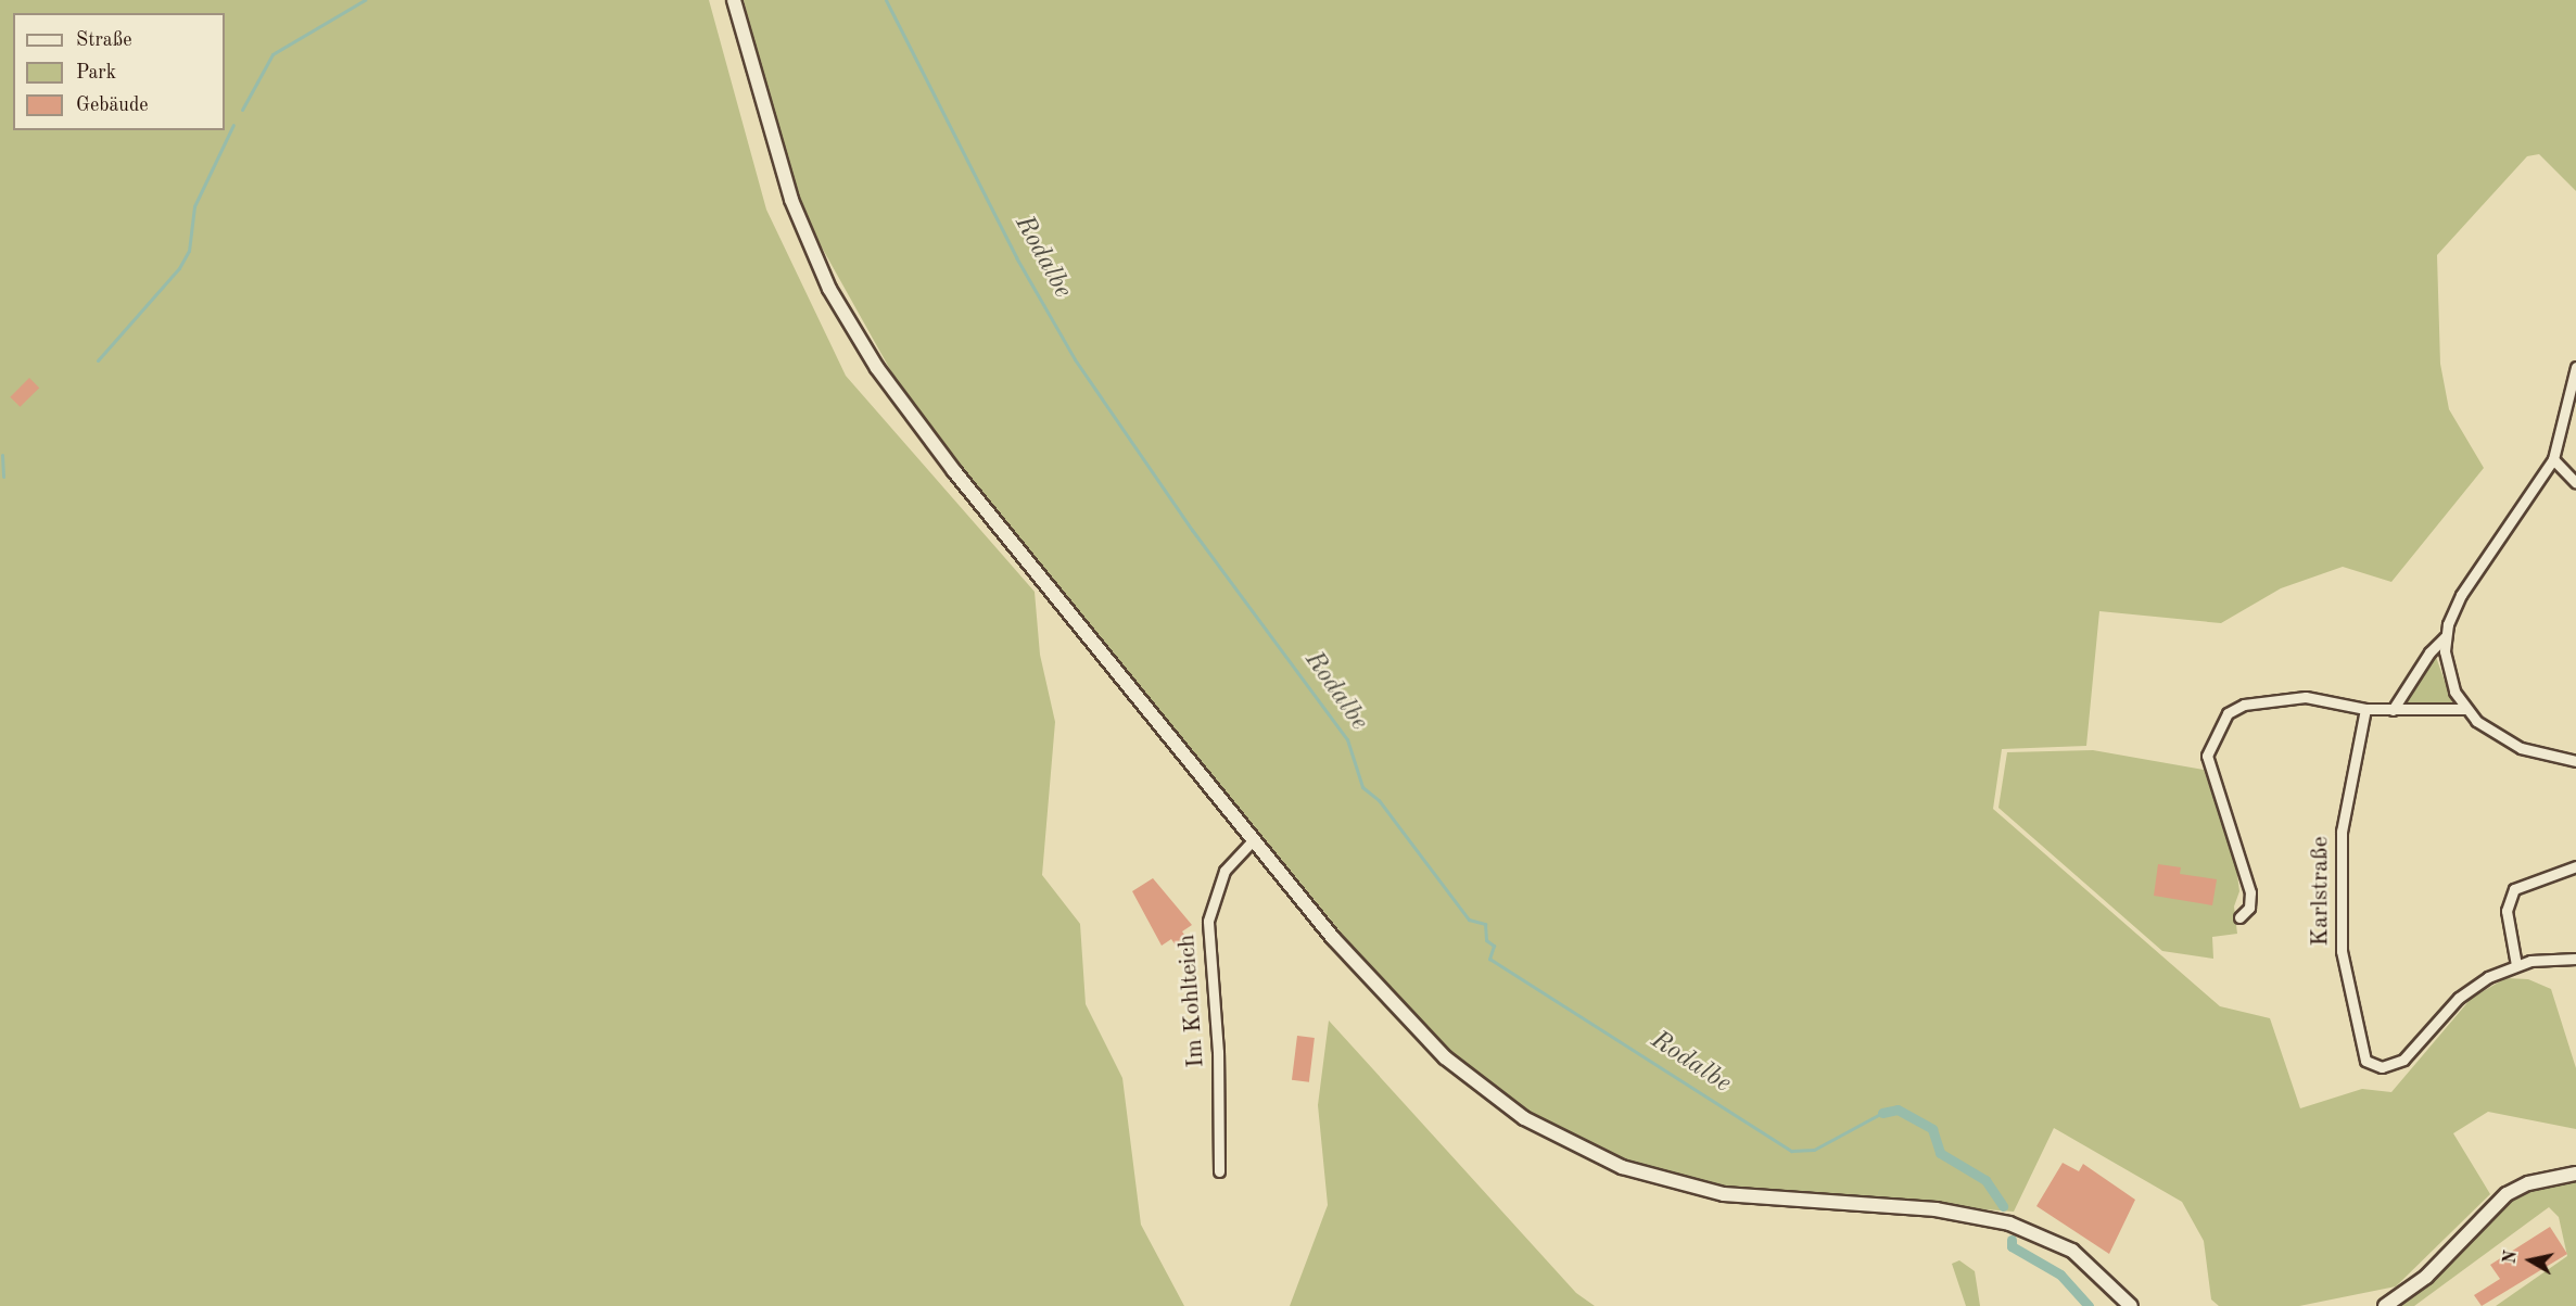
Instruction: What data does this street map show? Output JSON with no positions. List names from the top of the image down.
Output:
{
  "streets": {
    "street": ["Karlstraße", "Im Kohlteich"]
  },
  "water": ["Rodalbe"],
  "legend": ["Straße", "Park", "Gebäude"],
  "north": "left"
}
